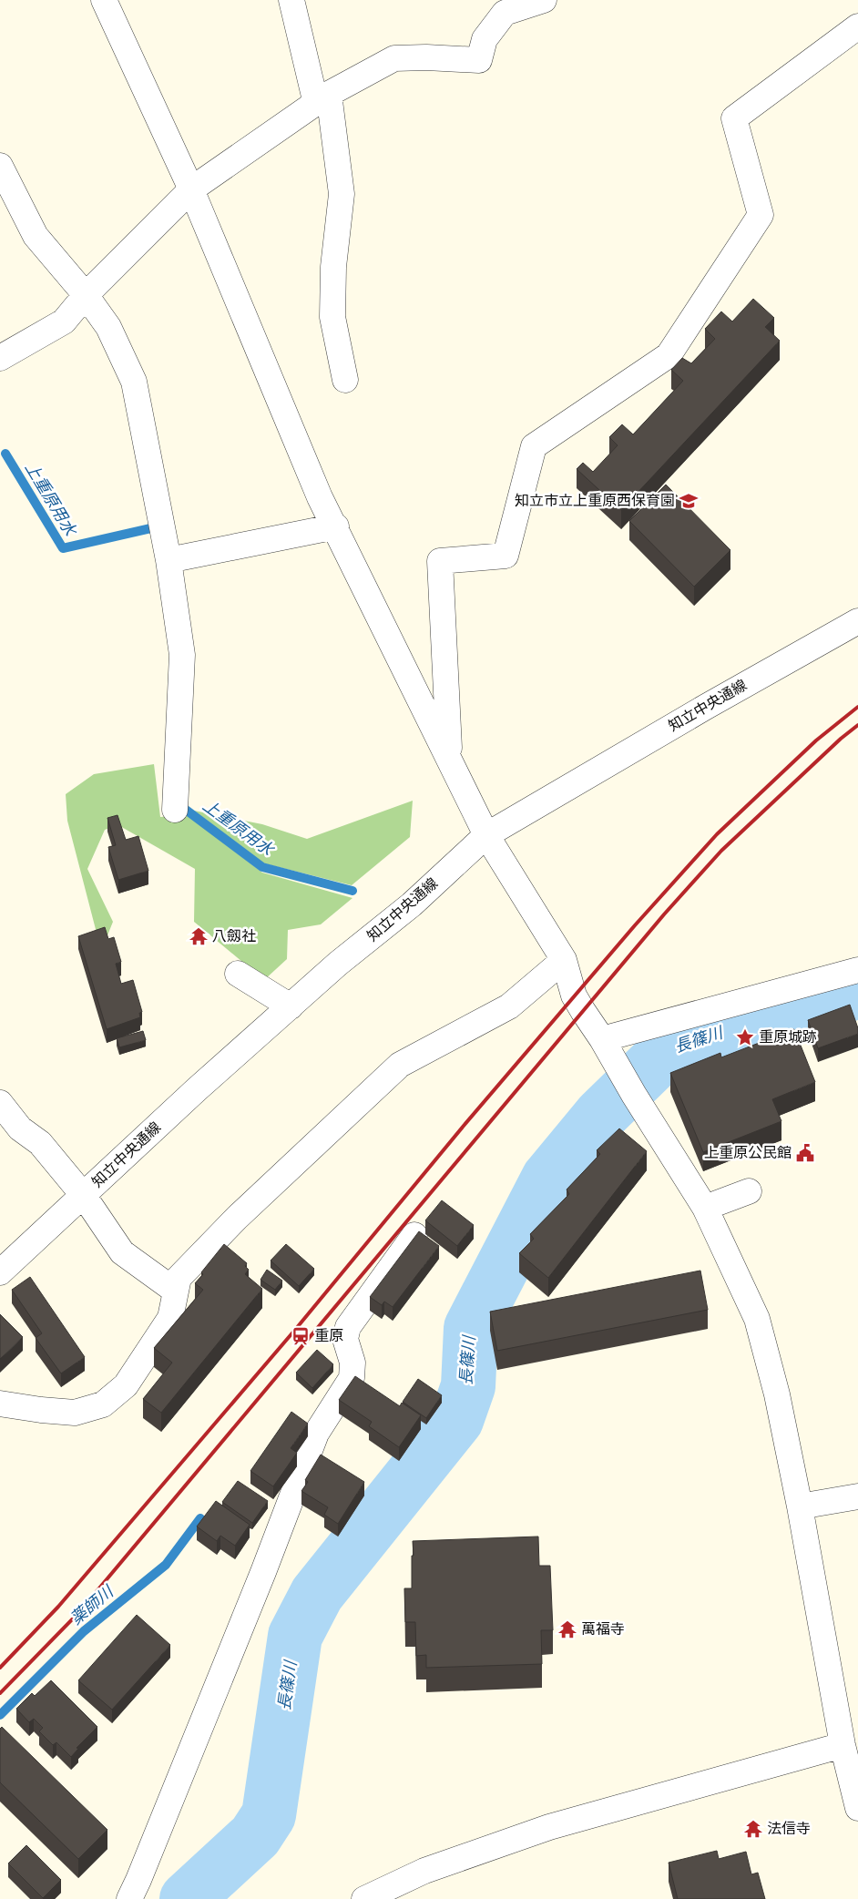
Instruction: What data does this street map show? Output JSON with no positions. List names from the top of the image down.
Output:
{
  "streets": {
    "street": ["知立中央通線"]
  },
  "water": ["上重原用水", "長篠川", "薬師川"],
  "places": {
    "school or university": ["知立市立上重原西保育園"],
    "temple": ["八劔社", "萬福寺", "法信寺"],
    "place": ["重原城跡"],
    "public building": ["上重原公民館"],
    "station": ["重原"]
  }
}
